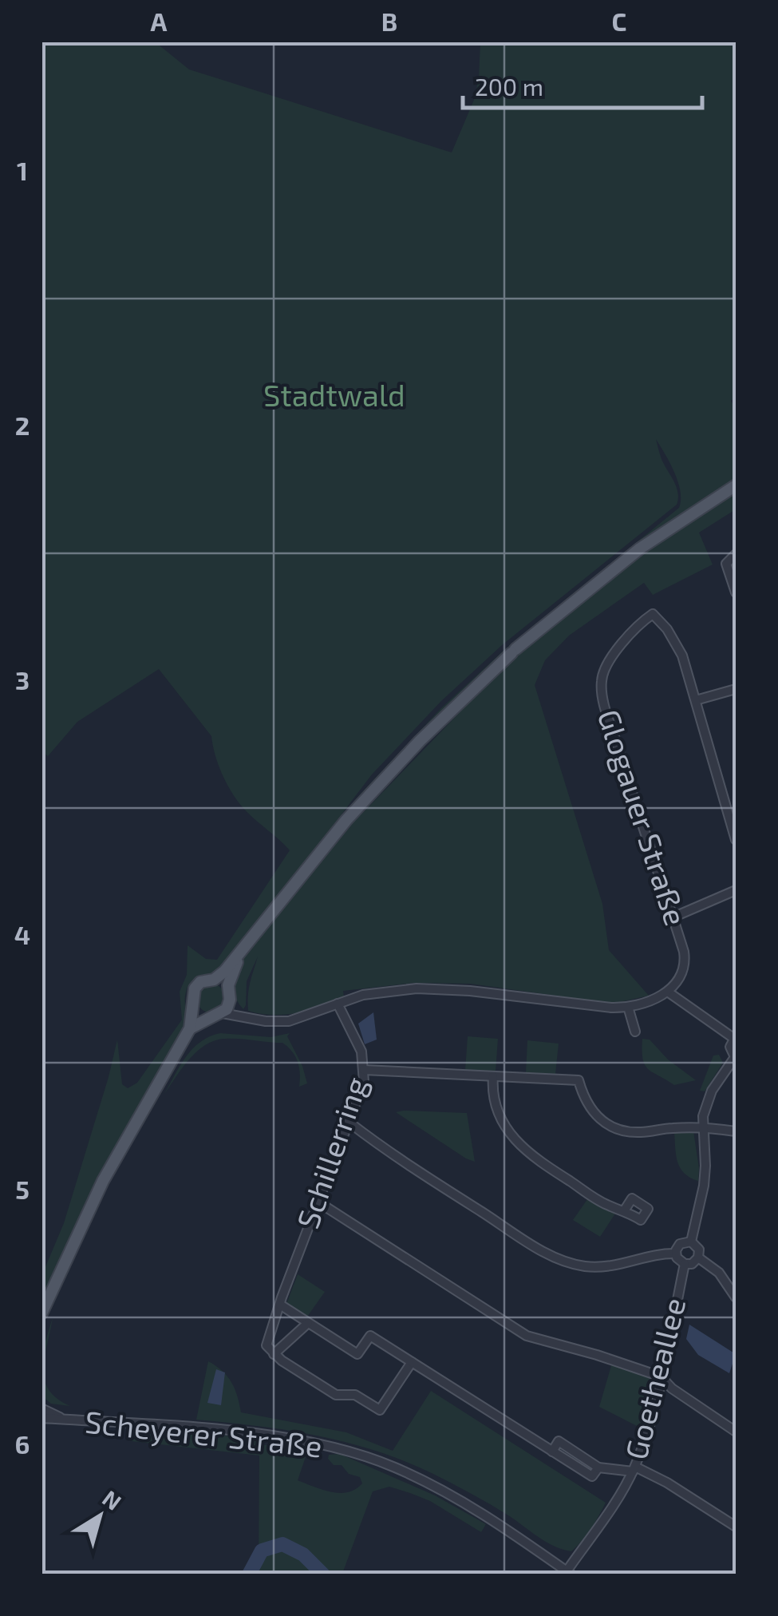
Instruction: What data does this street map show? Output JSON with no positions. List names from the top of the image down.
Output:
{
  "streets": {
    "street": [
      "Glogauer Straße",
      "Schillerring",
      "Goetheallee",
      "Scheyerer Straße"
    ]
  },
  "crossings": [
    ["Goetheallee", "Scheyerer Straße"]
  ],
  "parks": ["Stadtwald"],
  "scale_bar": "200 m",
  "north": "top right",
  "grid": {
    "columns": ["A", "B", "C"],
    "rows": [
      "1",
      "2",
      "3",
      "4",
      "5",
      "6"
    ]
  }
}
